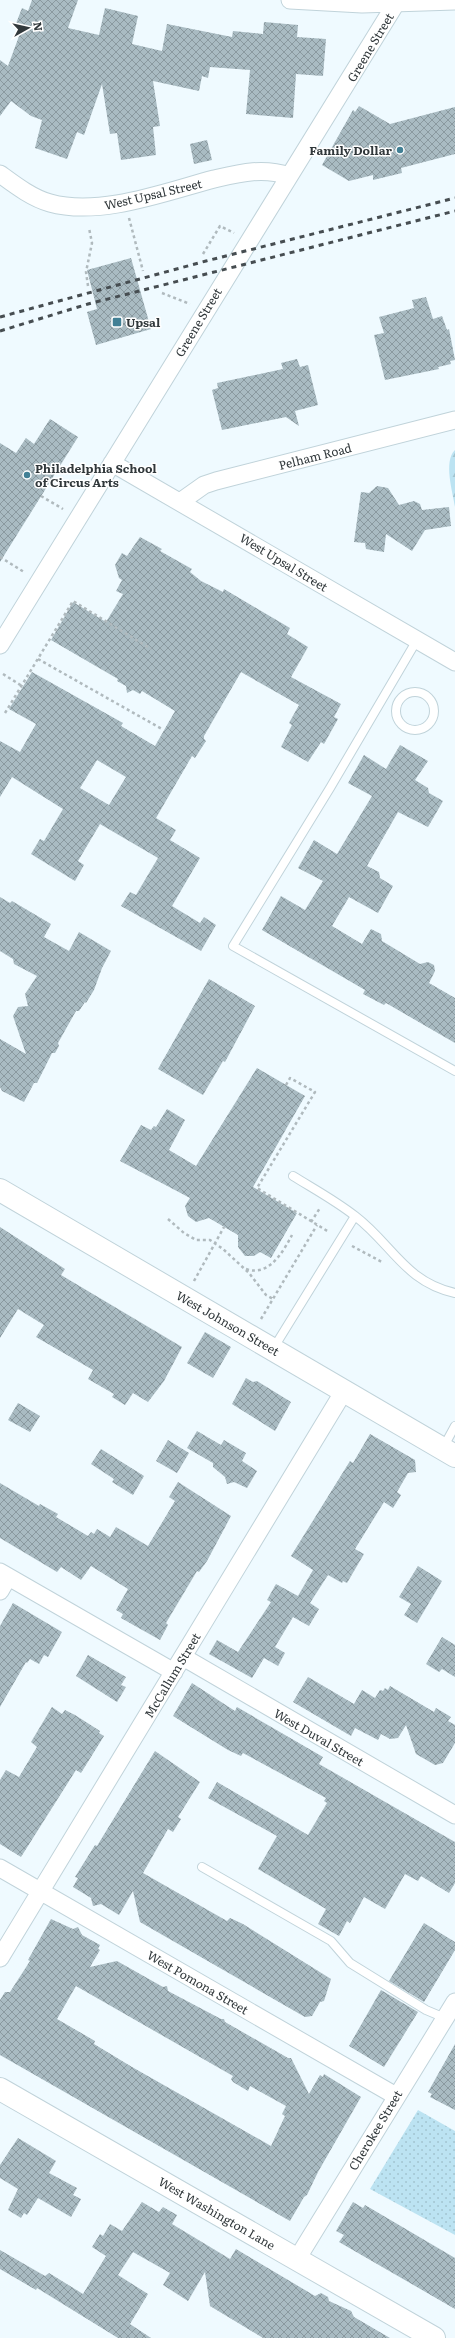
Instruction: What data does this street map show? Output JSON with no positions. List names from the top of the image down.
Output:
{
  "streets": {
    "street": [
      "Greene Street",
      "West Upsal Street",
      "Pelham Road",
      "West Johnson Street",
      "McCallum Street",
      "West Duval Street",
      "West Pomona Street",
      "Cherokee Street",
      "West Washington Lane"
    ]
  },
  "crossings": [
    ["Greene Street", "West Upsal Street"],
    ["West Upsal Street", "Pelham Road"],
    ["West Johnson Street", "McCallum Street"],
    ["McCallum Street", "West Duval Street"],
    ["McCallum Street", "West Pomona Street"],
    ["West Pomona Street", "Cherokee Street"],
    ["Cherokee Street", "West Washington Lane"]
  ],
  "places": {
    "other": ["Family Dollar", "Philadelphia School of Circus Arts"],
    "transit": ["Upsal"]
  },
  "north": "right"
}
